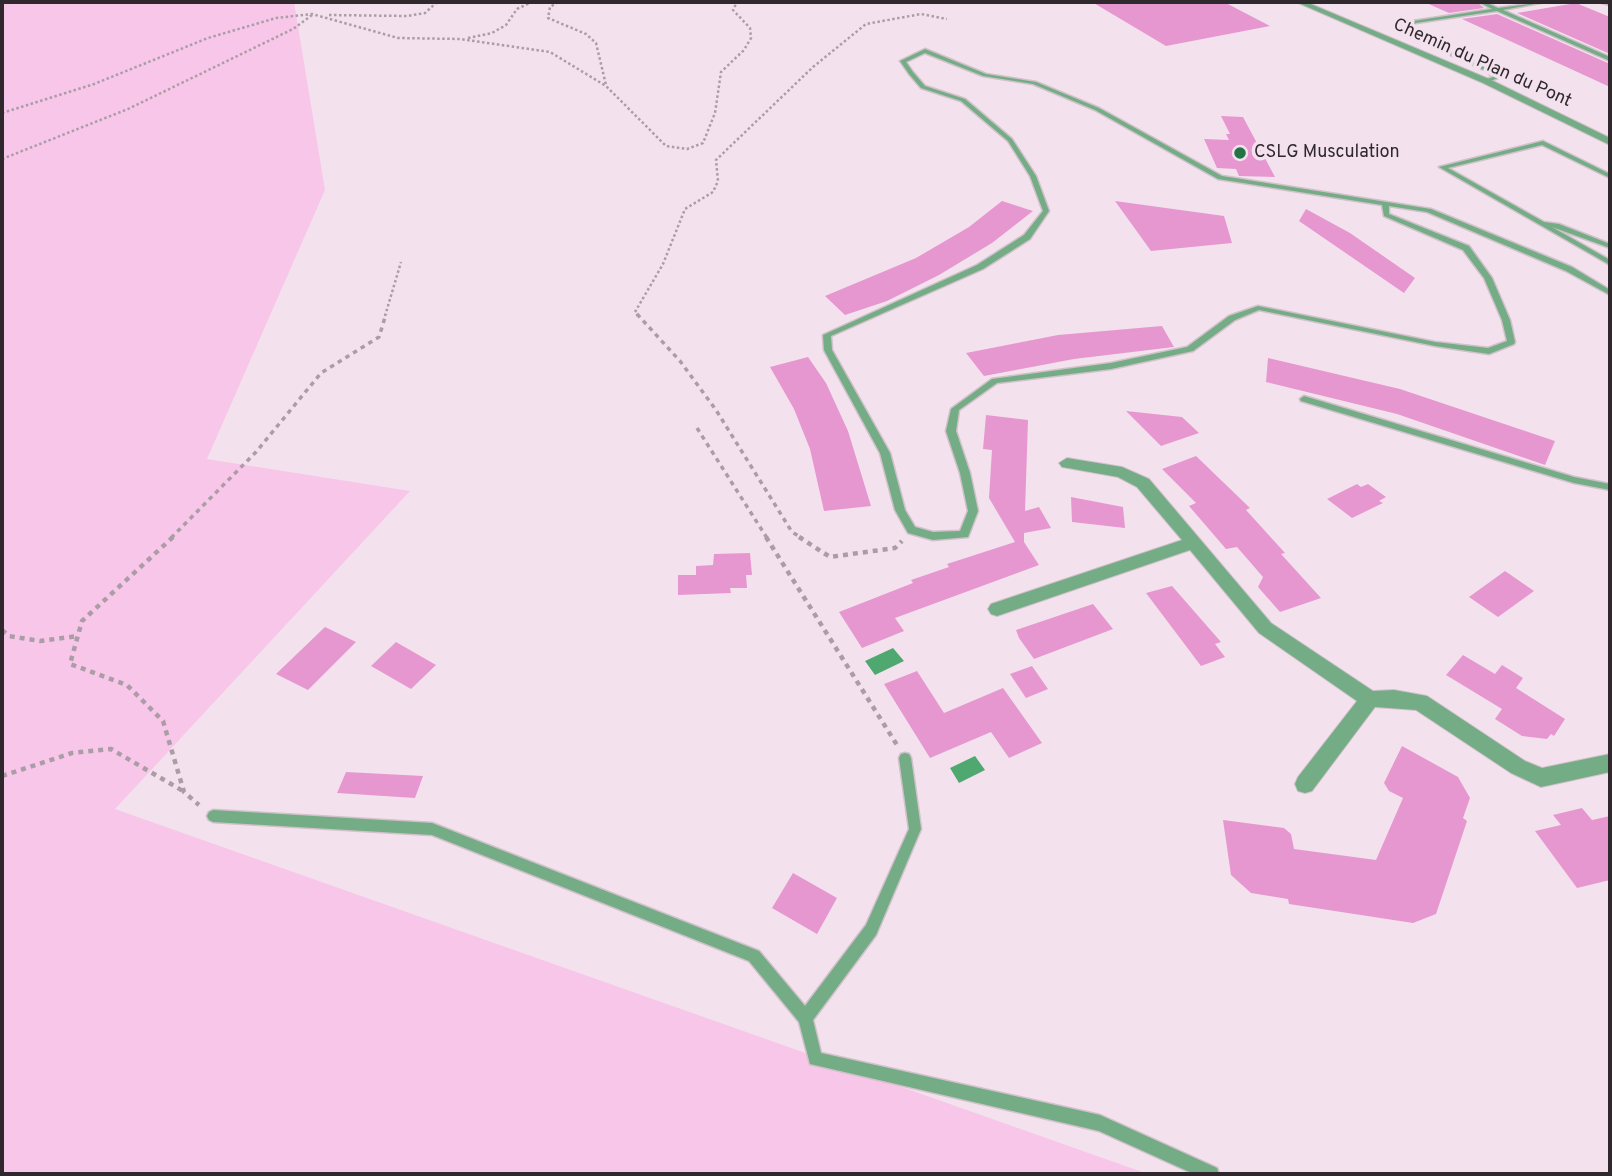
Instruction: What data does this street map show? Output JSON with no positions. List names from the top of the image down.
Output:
{
  "streets": {
    "street": ["Chemin du Plan du Pont"]
  },
  "places": ["CSLG Musculation"]
}
